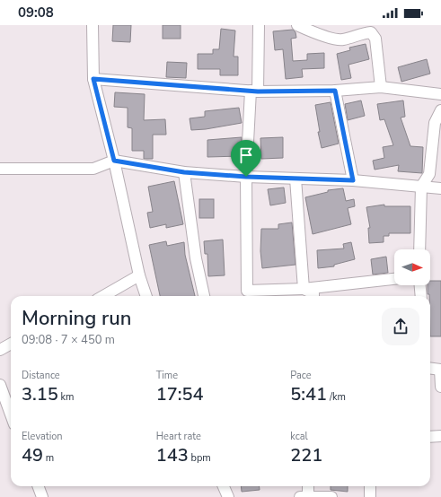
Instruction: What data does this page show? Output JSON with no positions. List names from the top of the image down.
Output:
{
  "north": "right",
  "page": {
    "status": "09:08",
    "heading": ["Morning run", "09:08 · 7 × 450 m"],
    "stats": [
      ["Distance", "3.15 km"],
      ["Time", "17:54"],
      ["Pace", "5:41 /km"],
      ["Elevation", "49 m"],
      ["Heart rate", "143 bpm"],
      ["kcal", "221"]
    ]
  }
}
